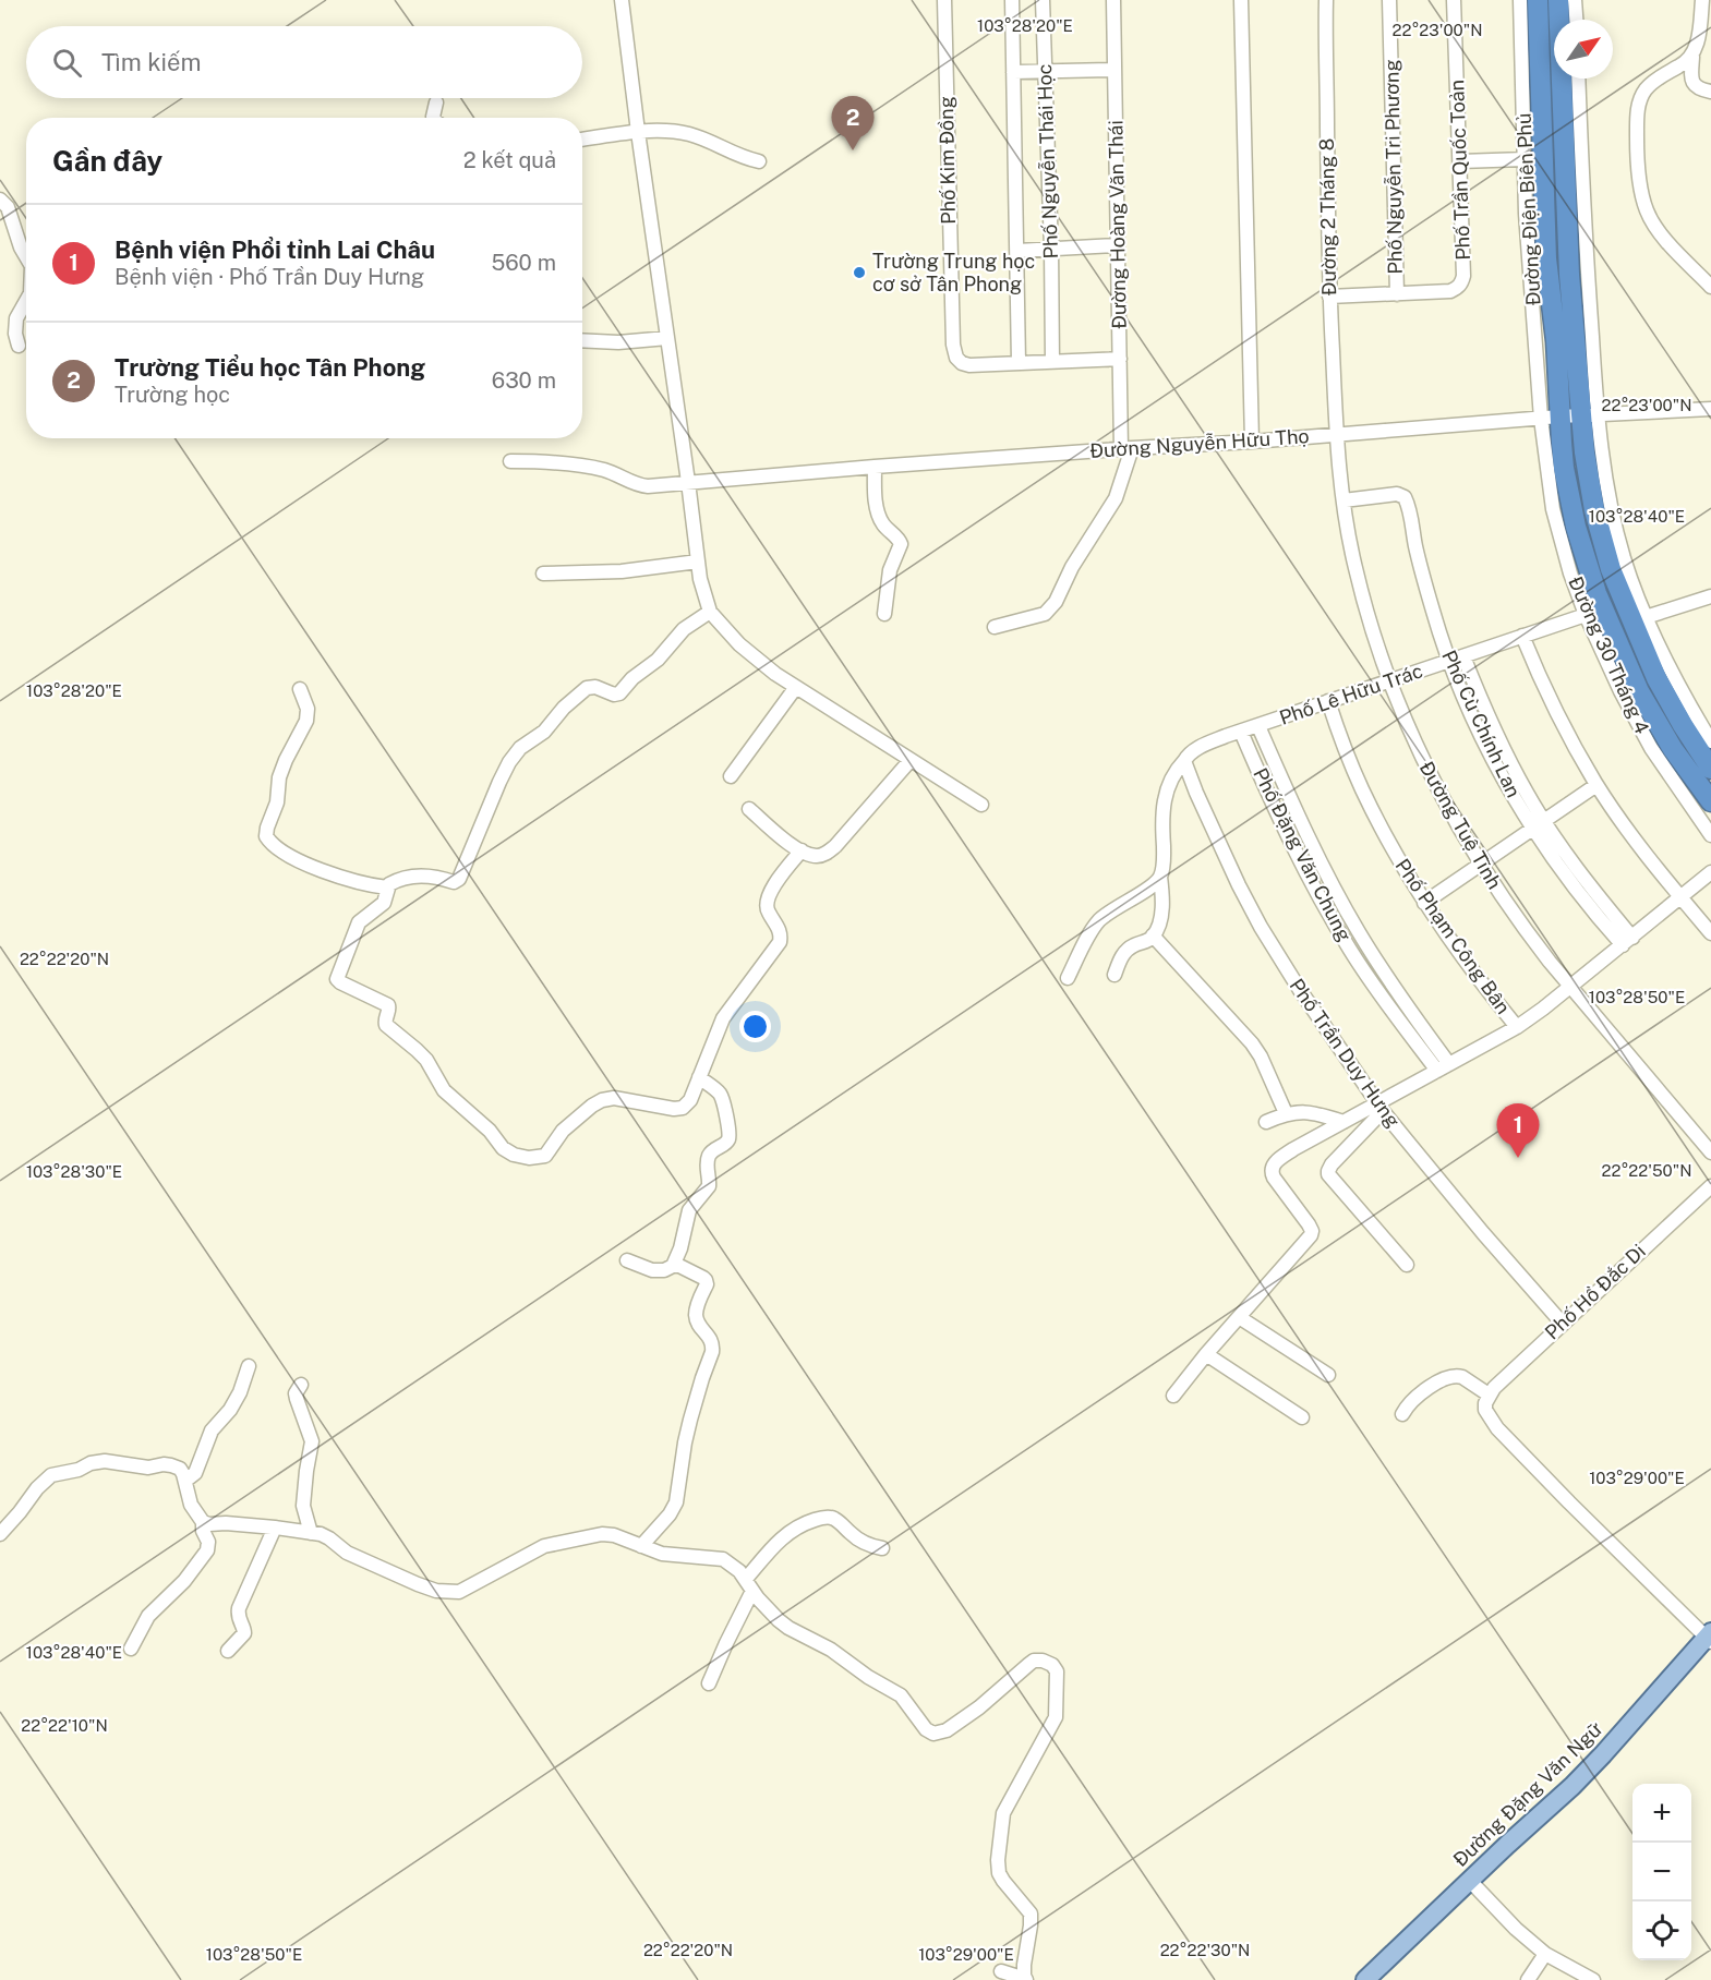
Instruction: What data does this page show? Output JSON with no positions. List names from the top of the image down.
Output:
{
  "streets": {
    "highway": ["Đường Điện Biên Phủ", "Đường 30 Tháng 4"],
    "main road": ["Đường Đặng Văn Ngữ"],
    "street": [
      "Phố Kim Đồng",
      "Phố Nguyễn Thái Học",
      "Phố Nguyễn Tri Phương",
      "Phố Trần Quốc Toản",
      "Đường 2 Tháng 8",
      "Đường Hoàng Văn Thái",
      "Đường Nguyễn Hữu Thọ",
      "Phố Lê Hữu Trác",
      "Phố Cù Chính Lan",
      "Đường Tuệ Tĩnh",
      "Phố Đặng Văn Chung",
      "Phố Phạm Công Bân",
      "Phố Trần Duy Hưng",
      "Phố Hồ Đắc Di"
    ]
  },
  "crossings": [
    ["Phố Kim Đồng", "Phố Nguyễn Thái Học"],
    ["Phố Nguyễn Tri Phương", "Phố Trần Quốc Toản"],
    ["Phố Trần Quốc Toản", "Đường 2 Tháng 8"],
    ["Đường Điện Biên Phủ", "Đường Nguyễn Hữu Thọ"],
    ["Đường Điện Biên Phủ", "Đường 30 Tháng 4"],
    ["Đường 2 Tháng 8", "Đường Nguyễn Hữu Thọ"],
    ["Đường 2 Tháng 8", "Đường Tuệ Tĩnh"],
    ["Đường Hoàng Văn Thái", "Đường Nguyễn Hữu Thọ"],
    ["Đường Nguyễn Hữu Thọ", "Đường 30 Tháng 4"],
    ["Đường Nguyễn Hữu Thọ", "Đường Tuệ Tĩnh"],
    ["Đường 30 Tháng 4", "Phố Lê Hữu Trác"],
    ["Phố Lê Hữu Trác", "Phố Cù Chính Lan"],
    ["Phố Lê Hữu Trác", "Đường Tuệ Tĩnh"],
    ["Phố Lê Hữu Trác", "Phố Đặng Văn Chung"],
    ["Phố Lê Hữu Trác", "Phố Phạm Công Bân"],
    ["Phố Lê Hữu Trác", "Phố Trần Duy Hưng"],
    ["Phố Cù Chính Lan", "Đường Tuệ Tĩnh"],
    ["Phố Trần Duy Hưng", "Phố Hồ Đắc Di"]
  ],
  "places": ["Trường Trung học cơ sở Tân Phong"],
  "north": "top right",
  "page": {
    "search": "Tìm kiếm",
    "pins": ["2", "1"],
    "heading": ["Gần đây", "2 kết quả"],
    "list": [
      {
        "mark": "1",
        "name": "Bệnh viện Phổi tỉnh Lai Châu",
        "note": "Bệnh viện · Phố Trần Duy Hưng",
        "value": "560 m"
      },
      {
        "mark": "2",
        "name": "Trường Tiểu học Tân Phong",
        "note": "Trường học",
        "value": "630 m"
      }
    ],
    "map_buttons": ["+", "−"]
  },
  "coordinates": [
    "103°28'20\"E",
    "22°23'00\"N",
    "103°28'40\"E",
    "22°22'20\"N",
    "103°28'50\"E",
    "22°22'50\"N",
    "103°28'30\"E",
    "103°29'00\"E",
    "22°22'10\"N",
    "22°22'30\"N"
  ]
}
